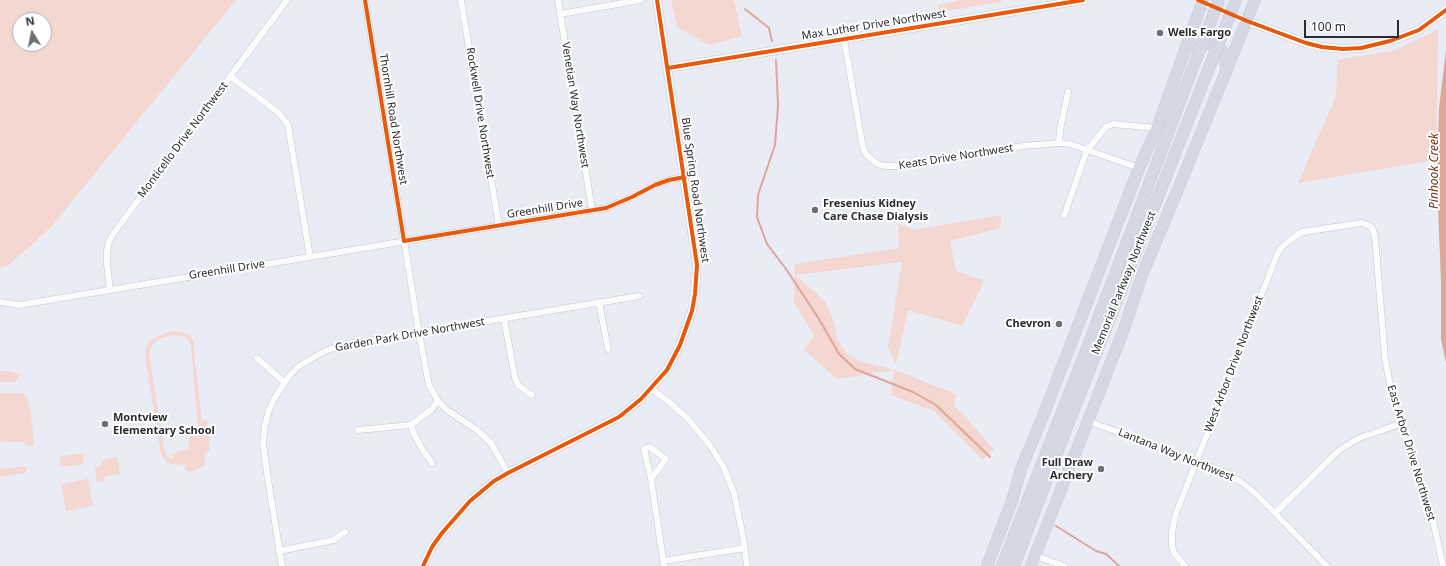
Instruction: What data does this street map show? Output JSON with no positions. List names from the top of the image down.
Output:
{
  "streets": {
    "highway": ["Memorial Parkway Northwest"],
    "street": [
      "Max Luther Drive Northwest",
      "Venetian Way Northwest",
      "Rockwell Drive Northwest",
      "Thornhill Road Northwest",
      "Monticello Drive Northwest",
      "Keats Drive Northwest",
      "Blue Spring Road Northwest",
      "Greenhill Drive",
      "Garden Park Drive Northwest",
      "West Arbor Drive Northwest",
      "East Arbor Drive Northwest",
      "Lantana Way Northwest"
    ]
  },
  "crossings": [
    ["Max Luther Drive Northwest", "Keats Drive Northwest"],
    ["Max Luther Drive Northwest", "Blue Spring Road Northwest"],
    ["Venetian Way Northwest", "Greenhill Drive"],
    ["Rockwell Drive Northwest", "Greenhill Drive"],
    ["Thornhill Road Northwest", "Blue Spring Road Northwest"],
    ["Thornhill Road Northwest", "Greenhill Drive"],
    ["Thornhill Road Northwest", "Garden Park Drive Northwest"],
    ["Monticello Drive Northwest", "Greenhill Drive"],
    ["Blue Spring Road Northwest", "Greenhill Drive"],
    ["West Arbor Drive Northwest", "East Arbor Drive Northwest"],
    ["West Arbor Drive Northwest", "Lantana Way Northwest"]
  ],
  "water": ["Pinhook Creek"],
  "places": [
    "Wells Fargo",
    "Fresenius Kidney Care Chase Dialysis",
    "Chevron",
    "Montview Elementary School",
    "Full Draw Archery"
  ],
  "scale_bar": "100 m",
  "north": "top"
}
